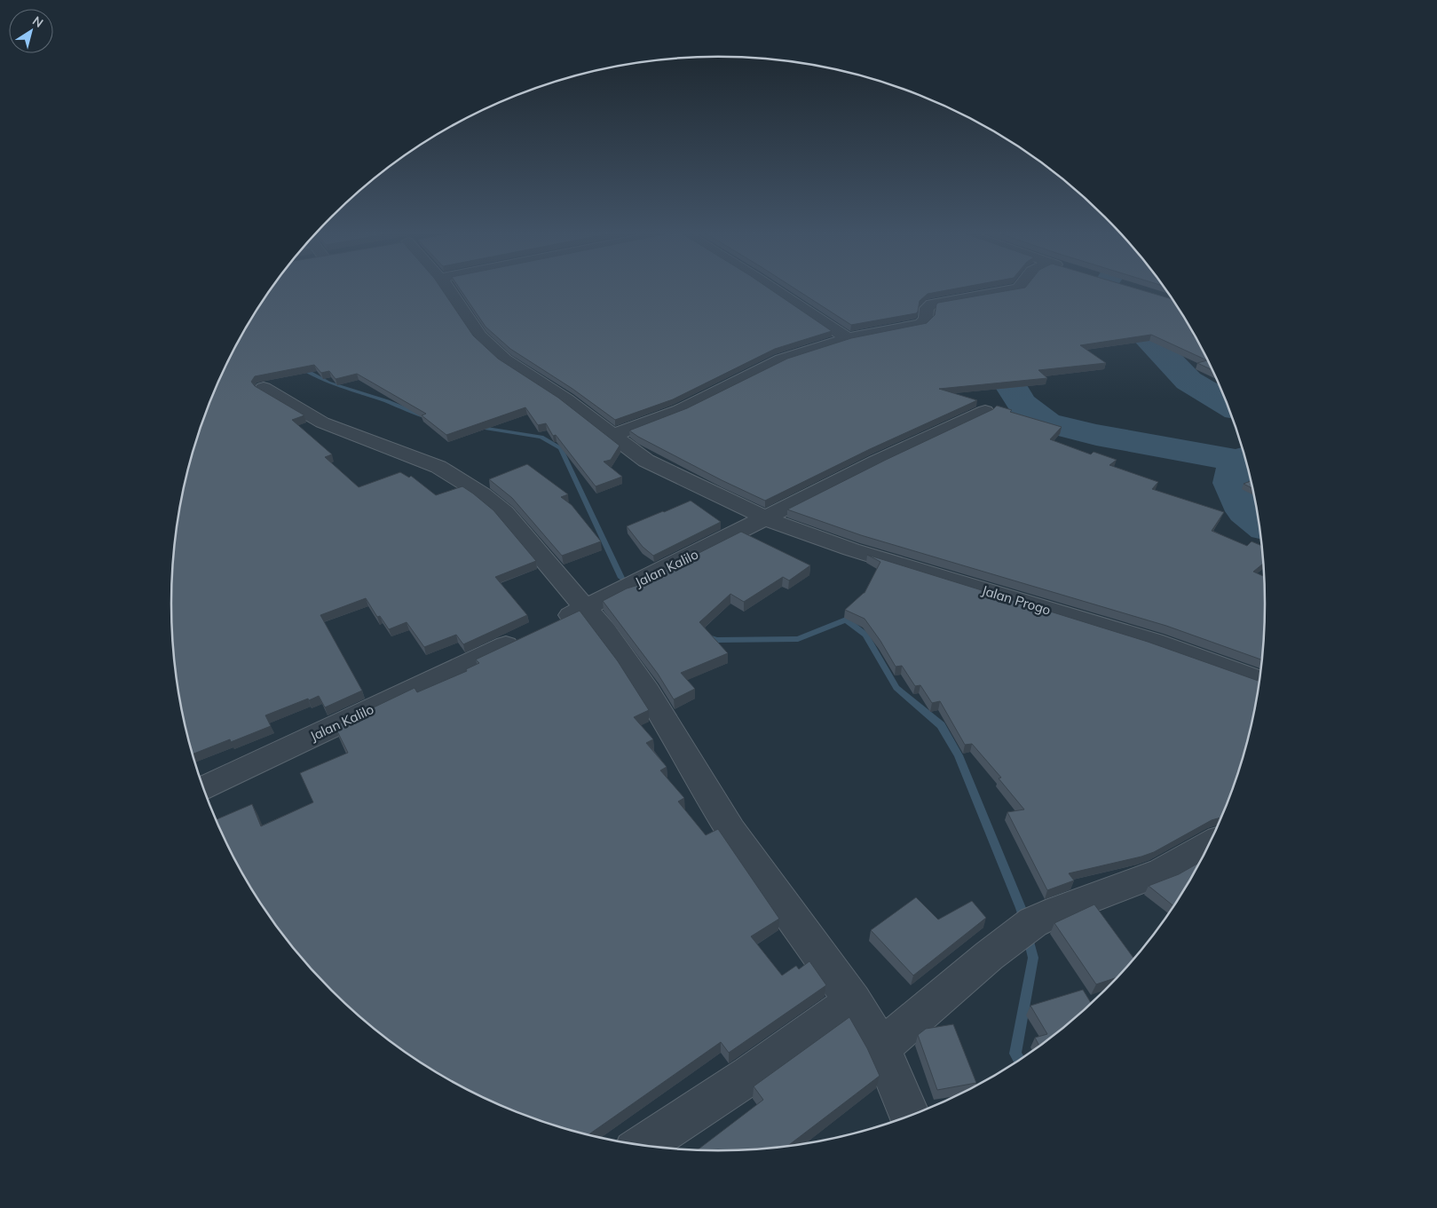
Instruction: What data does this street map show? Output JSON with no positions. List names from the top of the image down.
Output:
{
  "streets": {
    "street": ["Jalan Kalilo", "Jalan Progo"]
  },
  "crossings": [
    ["Jalan Kalilo", "Jalan Progo"]
  ],
  "north": "top right"
}
